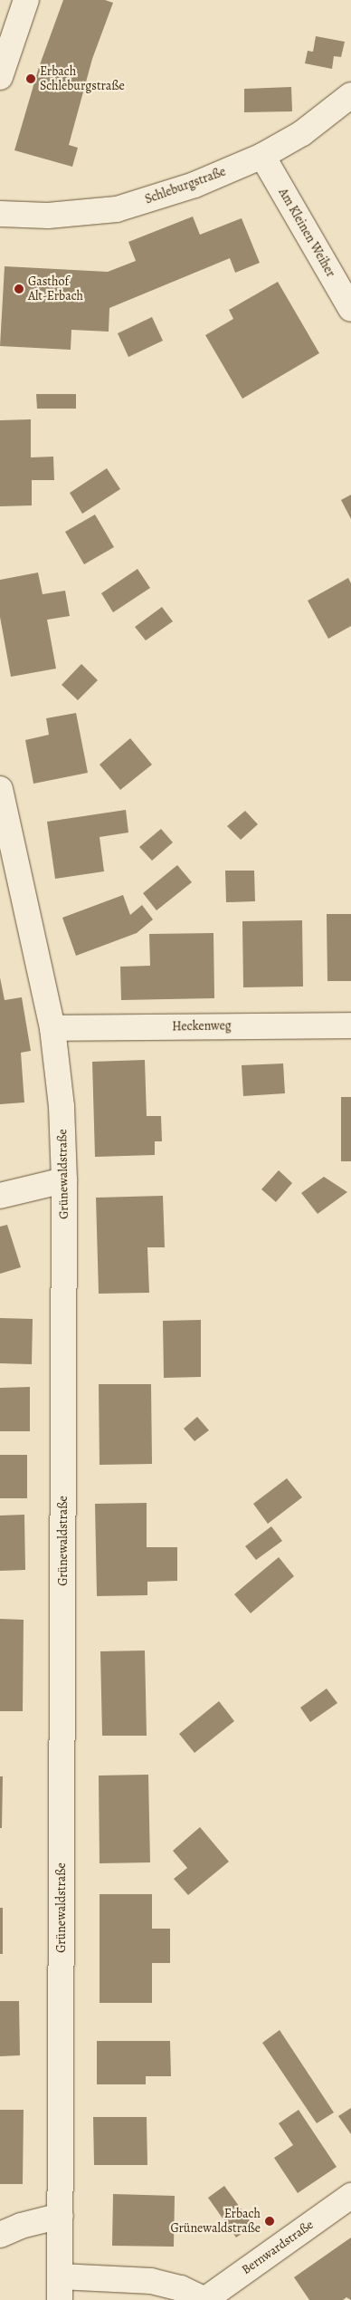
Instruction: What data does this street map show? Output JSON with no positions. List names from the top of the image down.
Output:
{
  "streets": {
    "street": [
      "Schleburgstraße",
      "Am Kleinen Weiher",
      "Heckenweg",
      "Grünewaldstraße",
      "Bernwardstraße"
    ]
  },
  "crossings": [
    ["Schleburgstraße", "Am Kleinen Weiher"],
    ["Heckenweg", "Grünewaldstraße"],
    ["Grünewaldstraße", "Bernwardstraße"]
  ],
  "places": ["Erbach Schleburgstraße", "Gasthof Alt-Erbach", "Erbach Grünewaldstraße"]
}
